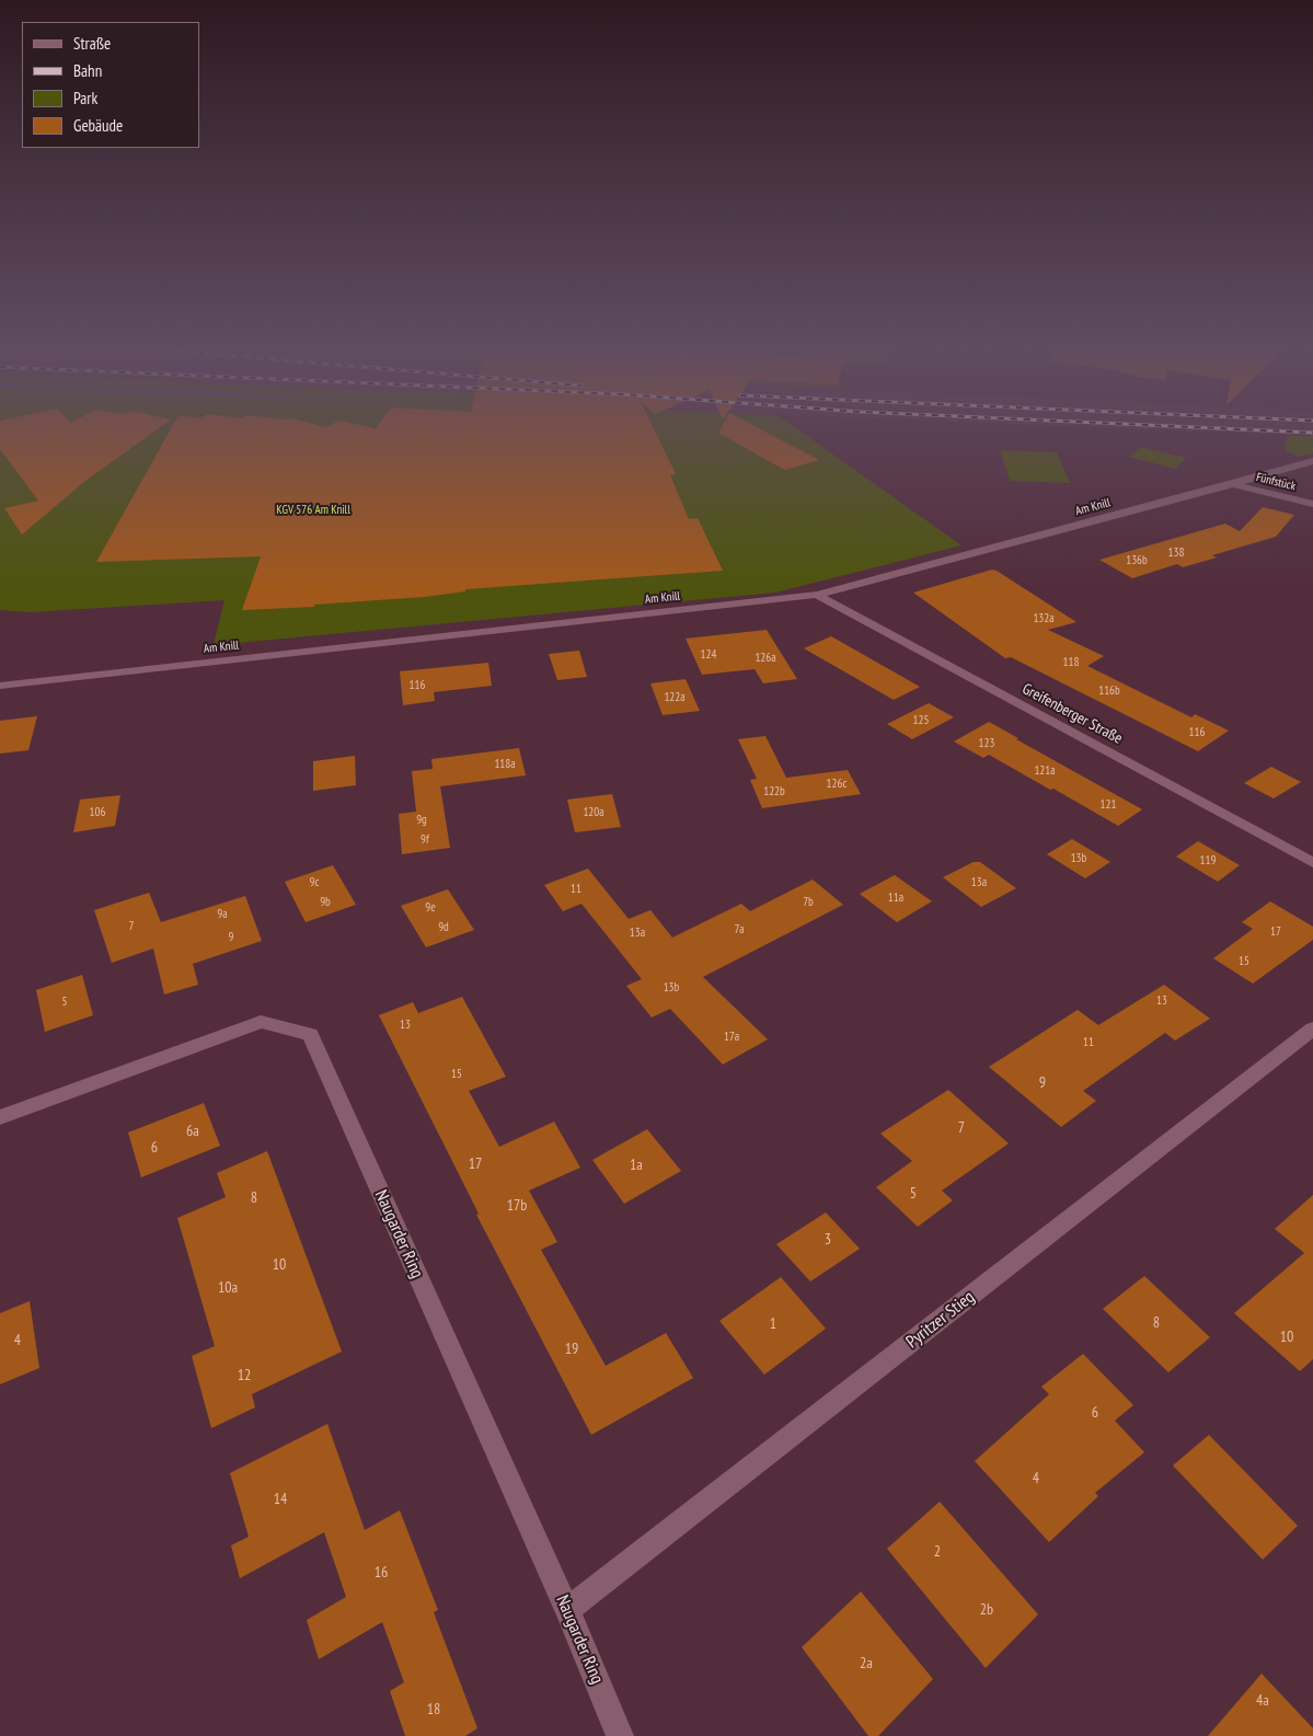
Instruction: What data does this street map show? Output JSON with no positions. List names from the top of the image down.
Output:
{
  "streets": {
    "street": [
      "Fünfstück",
      "Am Knill",
      "Greifenberger Straße",
      "Naugarder Ring",
      "Pyritzer Stieg"
    ]
  },
  "crossings": [
    ["Fünfstück", "Am Knill"],
    ["Am Knill", "Greifenberger Straße"],
    ["Naugarder Ring", "Pyritzer Stieg"]
  ],
  "parks": ["KGV 576 Am Knill"],
  "house_numbers": [
    "138",
    "136b",
    "132a",
    "124",
    "126a",
    "118",
    "116",
    "116b",
    "122a",
    "125",
    "116",
    "123",
    "118a",
    "121a",
    "126c",
    "122b",
    "121",
    "106",
    "120a",
    "9g",
    "9f",
    "13b",
    "119",
    "9c",
    "13a",
    "11",
    "11a",
    "9b",
    "7b",
    "9e",
    "9a",
    "7",
    "9d",
    "7a",
    "17",
    "13a",
    "9",
    "15",
    "13b",
    "13",
    "5",
    "13",
    "17a",
    "11",
    "15",
    "9",
    "7",
    "6a",
    "6",
    "17",
    "1a",
    "5",
    "8",
    "17b",
    "3",
    "10",
    "10a",
    "8",
    "1",
    "10",
    "4",
    "19",
    "12",
    "6",
    "4",
    "14",
    "2",
    "16",
    "2b",
    "2a",
    "4a",
    "18"
  ],
  "legend": [
    "Straße",
    "Bahn",
    "Park",
    "Gebäude"
  ]
}
